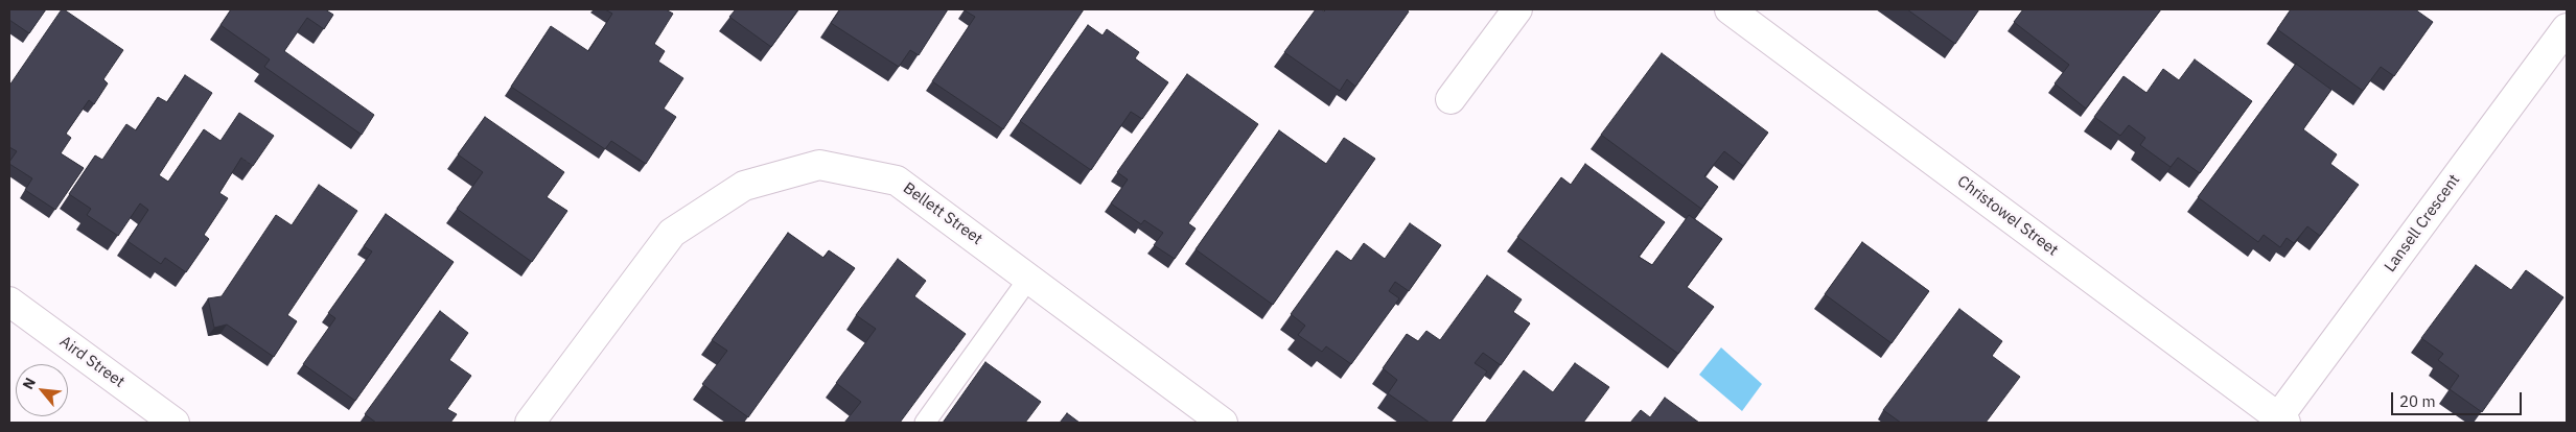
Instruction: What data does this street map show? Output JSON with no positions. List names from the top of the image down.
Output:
{
  "streets": {
    "street": [
      "Bellett Street",
      "Christowel Street",
      "Lansell Crescent",
      "Aird Street"
    ]
  },
  "crossings": [
    ["Christowel Street", "Lansell Crescent"]
  ],
  "scale_bar": "20 m",
  "north": "top left"
}
